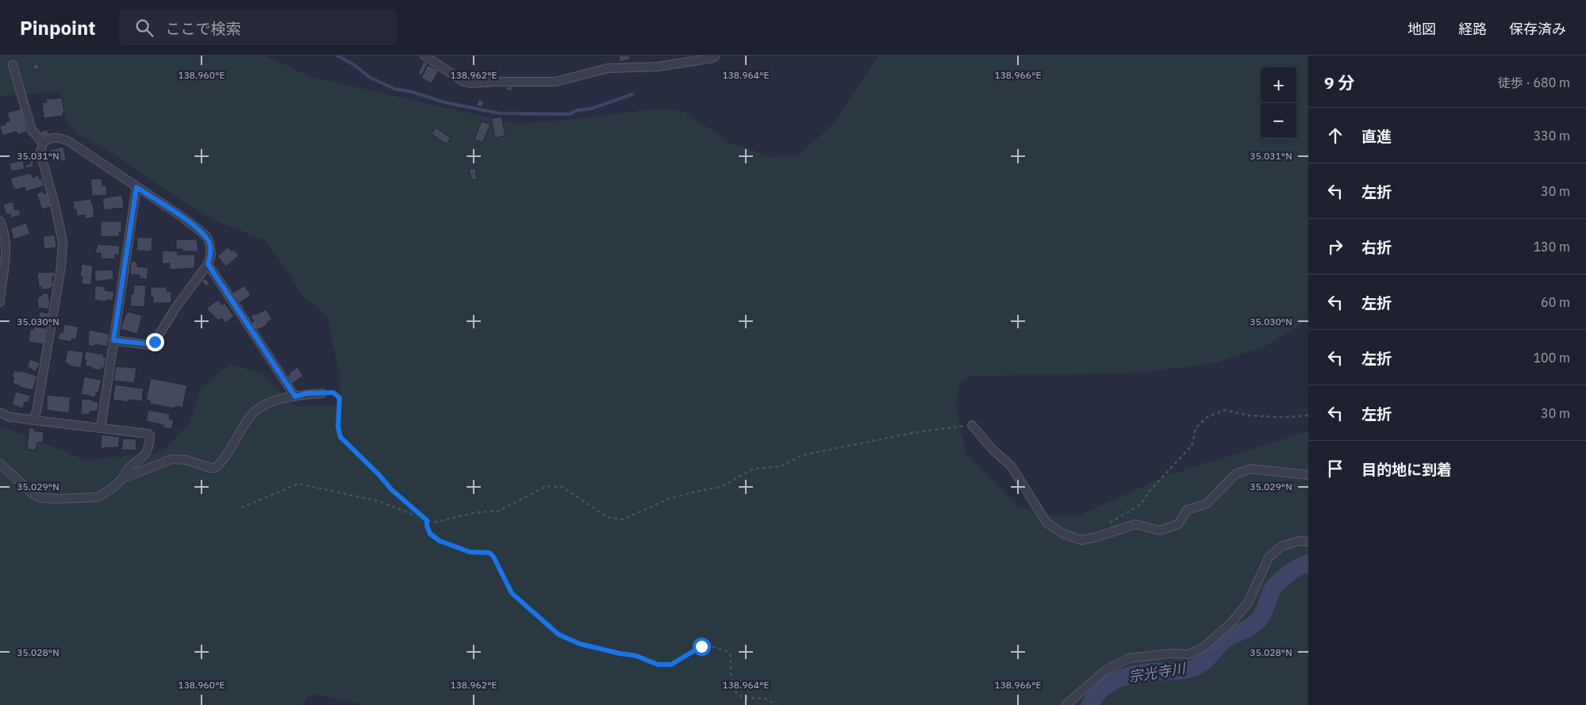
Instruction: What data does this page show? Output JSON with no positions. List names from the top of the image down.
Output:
{
  "water": ["宗光寺川"],
  "page": {
    "header": "Pinpoint",
    "search": "ここで検索",
    "nav": ["地図", "経路", "保存済み"],
    "heading": ["9 分", "徒歩 · 680 m"],
    "map_buttons": ["+", "−"],
    "list": [
      ["直進", "330 m"],
      ["左折", "30 m"],
      ["右折", "130 m"],
      ["左折", "60 m"],
      ["左折", "100 m"],
      ["左折", "30 m"],
      "目的地に到着"
    ]
  },
  "coordinates": [
    "138.960°E",
    "138.962°E",
    "138.964°E",
    "138.966°E",
    "35.031°N",
    "35.030°N",
    "35.029°N",
    "35.028°N"
  ]
}
